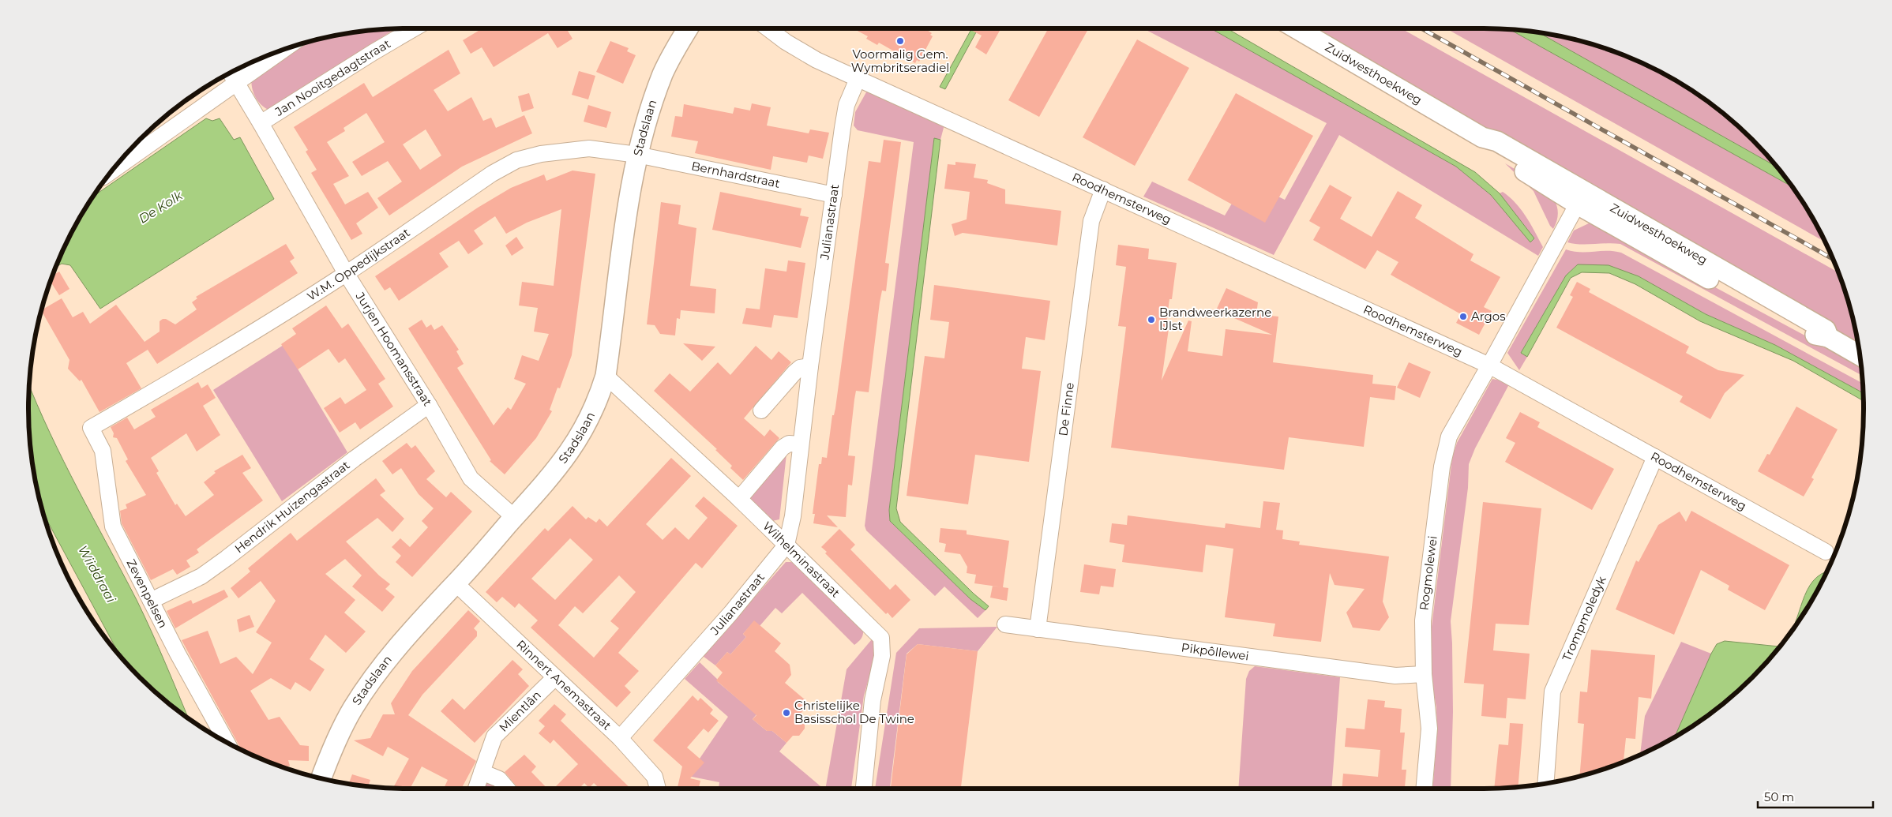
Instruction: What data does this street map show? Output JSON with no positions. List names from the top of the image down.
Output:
{
  "streets": {
    "street": [
      "Zuidwesthoekweg",
      "Jan Nooitgedagtstraat",
      "Stadslaan",
      "Bernhardstraat",
      "Roodhemsterweg",
      "Julianastraat",
      "W.M. Oppedijkstraat",
      "Jurjen Hoomansstraat",
      "De Finne",
      "Hendrik Huizengastraat",
      "Wilhelminastraat",
      "Rogmolewei",
      "Zevenpelsen",
      "Trompmoledyk",
      "Pikpôllewei",
      "Rinnert Anemastraat",
      "Mientlân"
    ]
  },
  "crossings": [
    ["Jan Nooitgedagtstraat", "Jurjen Hoomansstraat"],
    ["Stadslaan", "Bernhardstraat"],
    ["Stadslaan", "W.M. Oppedijkstraat"],
    ["Stadslaan", "Jurjen Hoomansstraat"],
    ["Stadslaan", "Wilhelminastraat"],
    ["Stadslaan", "Rinnert Anemastraat"],
    ["Bernhardstraat", "Julianastraat"],
    ["Bernhardstraat", "W.M. Oppedijkstraat"],
    ["Roodhemsterweg", "Julianastraat"],
    ["Roodhemsterweg", "De Finne"],
    ["Roodhemsterweg", "Rogmolewei"],
    ["Roodhemsterweg", "Trompmoledyk"],
    ["Julianastraat", "Wilhelminastraat"],
    ["Julianastraat", "Rinnert Anemastraat"],
    ["W.M. Oppedijkstraat", "Jurjen Hoomansstraat"],
    ["W.M. Oppedijkstraat", "Zevenpelsen"],
    ["Jurjen Hoomansstraat", "Hendrik Huizengastraat"],
    ["De Finne", "Pikpôllewei"],
    ["Hendrik Huizengastraat", "Zevenpelsen"],
    ["Rogmolewei", "Pikpôllewei"],
    ["Rinnert Anemastraat", "Mientlân"]
  ],
  "water": ["De Kolk", "Wiiddraai"],
  "places": [
    "Voormalig Gem. Wymbritseradiel",
    "Argos",
    "Brandweerkazerne IJlst",
    "Christelijke Basisschol De Twine"
  ],
  "scale_bar": "50 m"
}
